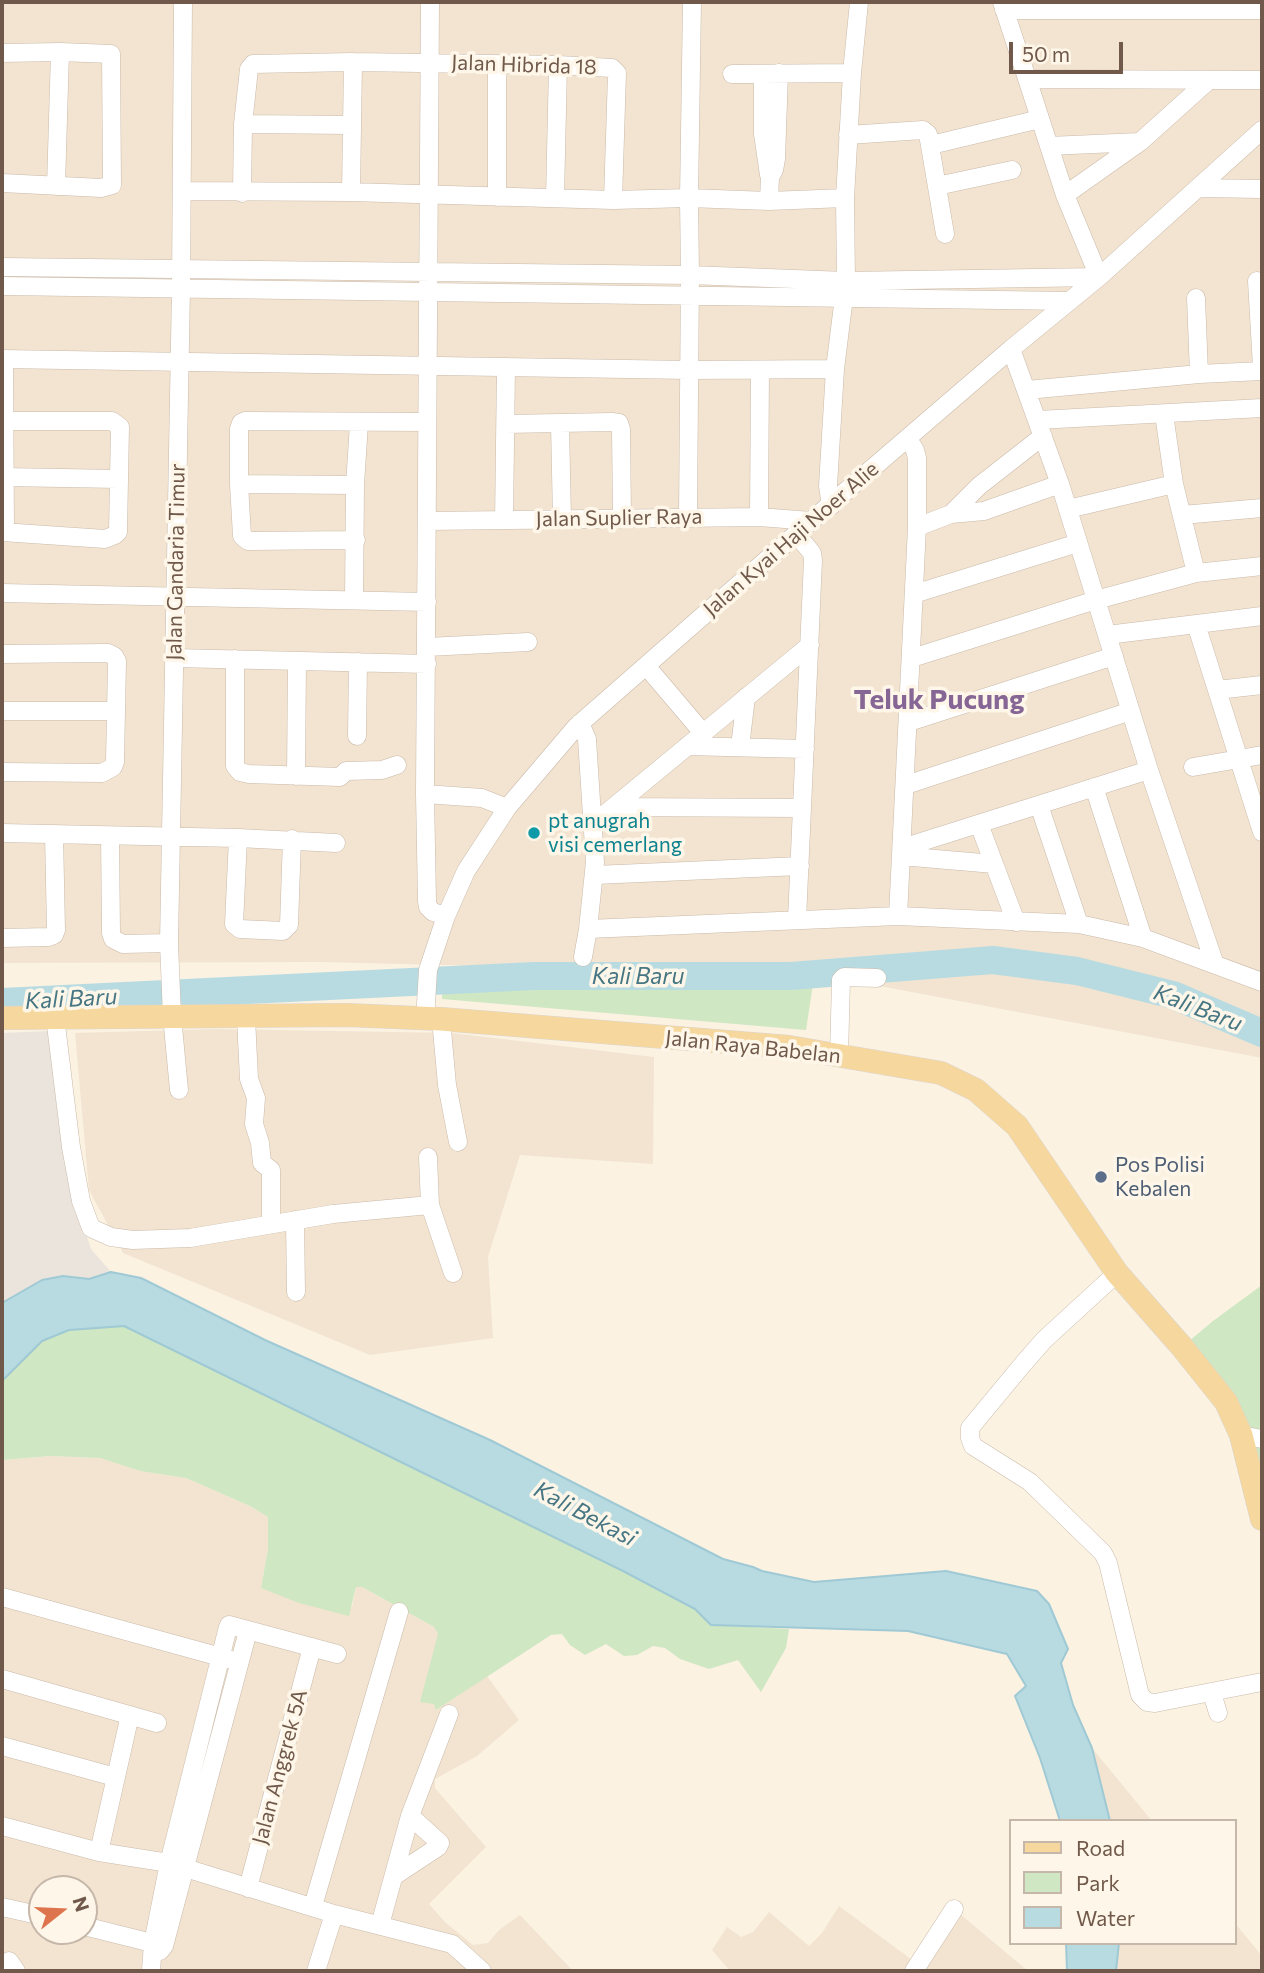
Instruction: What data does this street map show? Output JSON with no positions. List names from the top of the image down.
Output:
{
  "streets": {
    "main road": ["Jalan Raya Babelan"],
    "street": [
      "Jalan Hibrida 18",
      "Jalan Suplier Raya",
      "Jalan Kyai Haji Noer Alie",
      "Jalan Gandaria Timur",
      "Jalan Anggrek 5A"
    ]
  },
  "crossings": [
    ["Jalan Suplier Raya", "Jalan Kyai Haji Noer Alie"],
    ["Jalan Kyai Haji Noer Alie", "Jalan Raya Babelan"],
    ["Jalan Gandaria Timur", "Jalan Raya Babelan"]
  ],
  "districts": ["Teluk Pucung"],
  "water": ["Kali Baru", "Kali Bekasi"],
  "places": ["pt anugrah visi cemerlang", "Pos Polisi Kebalen"],
  "legend": ["Road", "Park", "Water"],
  "scale_bar": "50 m",
  "north": "right"
}
